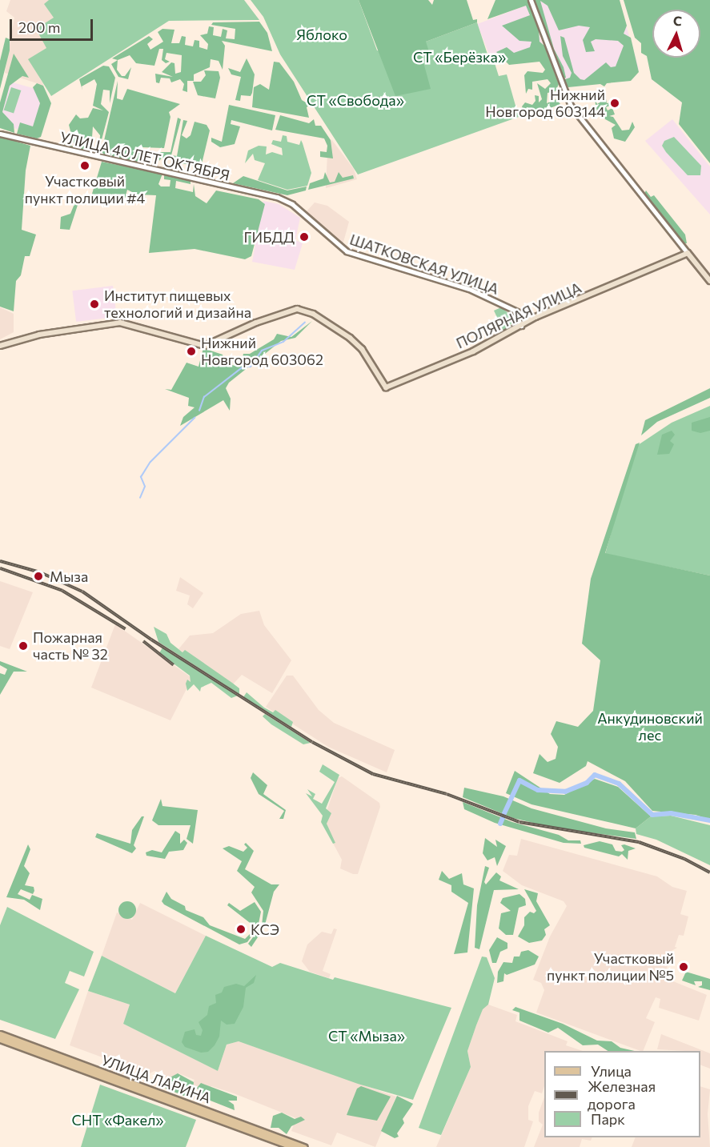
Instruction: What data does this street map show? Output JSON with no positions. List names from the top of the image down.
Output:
{
  "streets": {
    "main road": ["ПОЛЯРНАЯ УЛИЦА", "УЛИЦА ЛАРИНА"],
    "street": ["УЛИЦА 40 ЛЕТ ОКТЯБРЯ", "ШАТКОВСКАЯ УЛИЦА"]
  },
  "crossings": [
    ["УЛИЦА 40 ЛЕТ ОКТЯБРЯ", "ШАТКОВСКАЯ УЛИЦА"]
  ],
  "parks": [
    "Яблоко",
    "СТ «Берёзка»",
    "СТ «Свобода»",
    "Анкудиновский лес",
    "СТ «Мыза»",
    "СНТ «Факел»"
  ],
  "places": [
    "Нижний Новгород 603144",
    "Участковый пункт полиции #4",
    "ГИБДД",
    "Институт пищевых технологий и дизайна",
    "Нижний Новгород 603062",
    "Мыза",
    "Пожарная часть № 32",
    "КСЭ",
    "Участковый пункт полиции №5"
  ],
  "legend": ["Улица", "Железная дорога", "Парк"],
  "scale_bar": "200 m",
  "north": "top"
}
